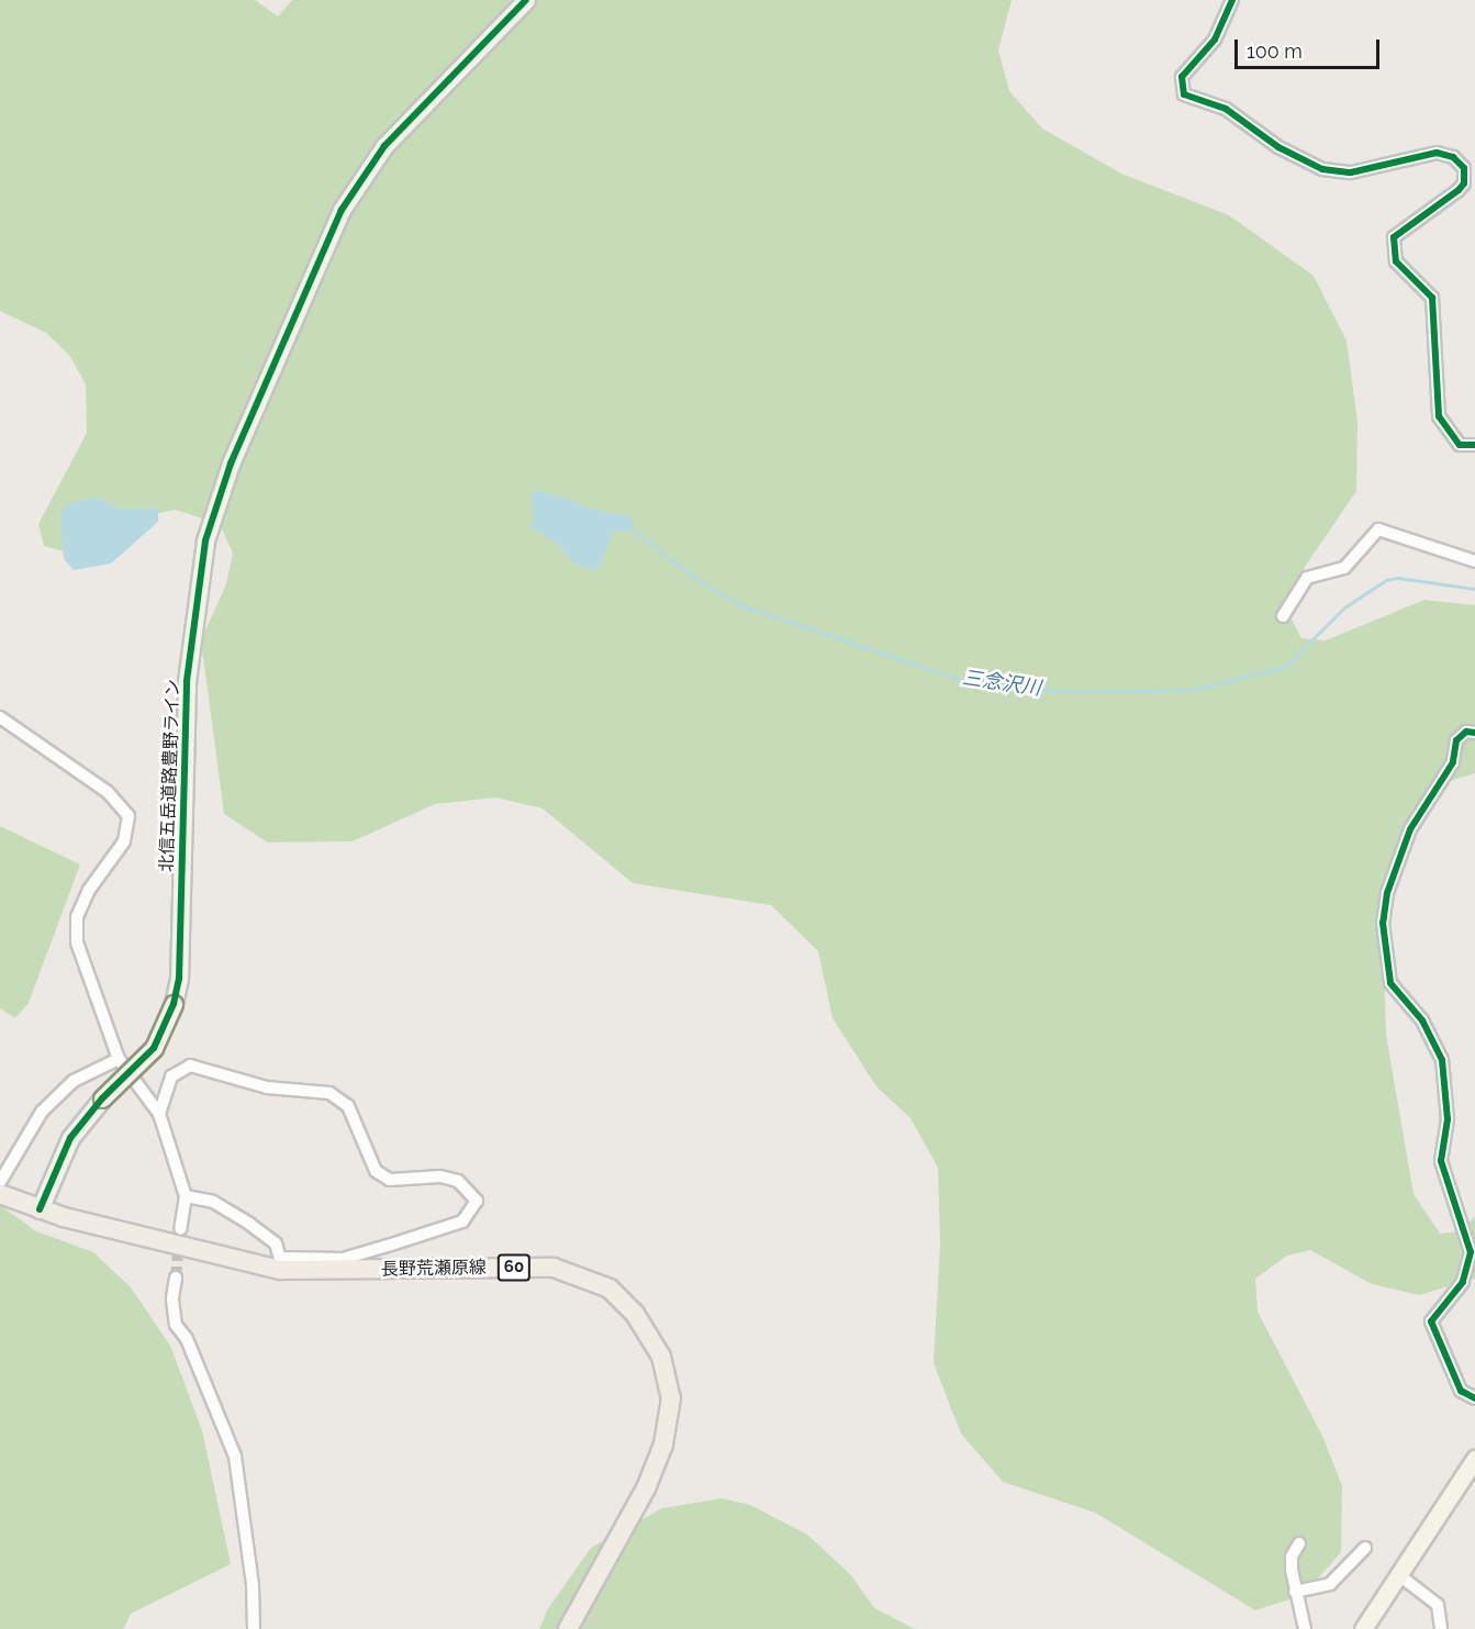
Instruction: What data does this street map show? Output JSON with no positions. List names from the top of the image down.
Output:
{
  "streets": {
    "main road": ["60", "長野荒瀬原線"],
    "street": ["北信五岳道路豊野ライン"]
  },
  "crossings": [
    ["北信五岳道路豊野ライン", "長野荒瀬原線"]
  ],
  "water": ["三念沢川"],
  "scale_bar": "100 m"
}
